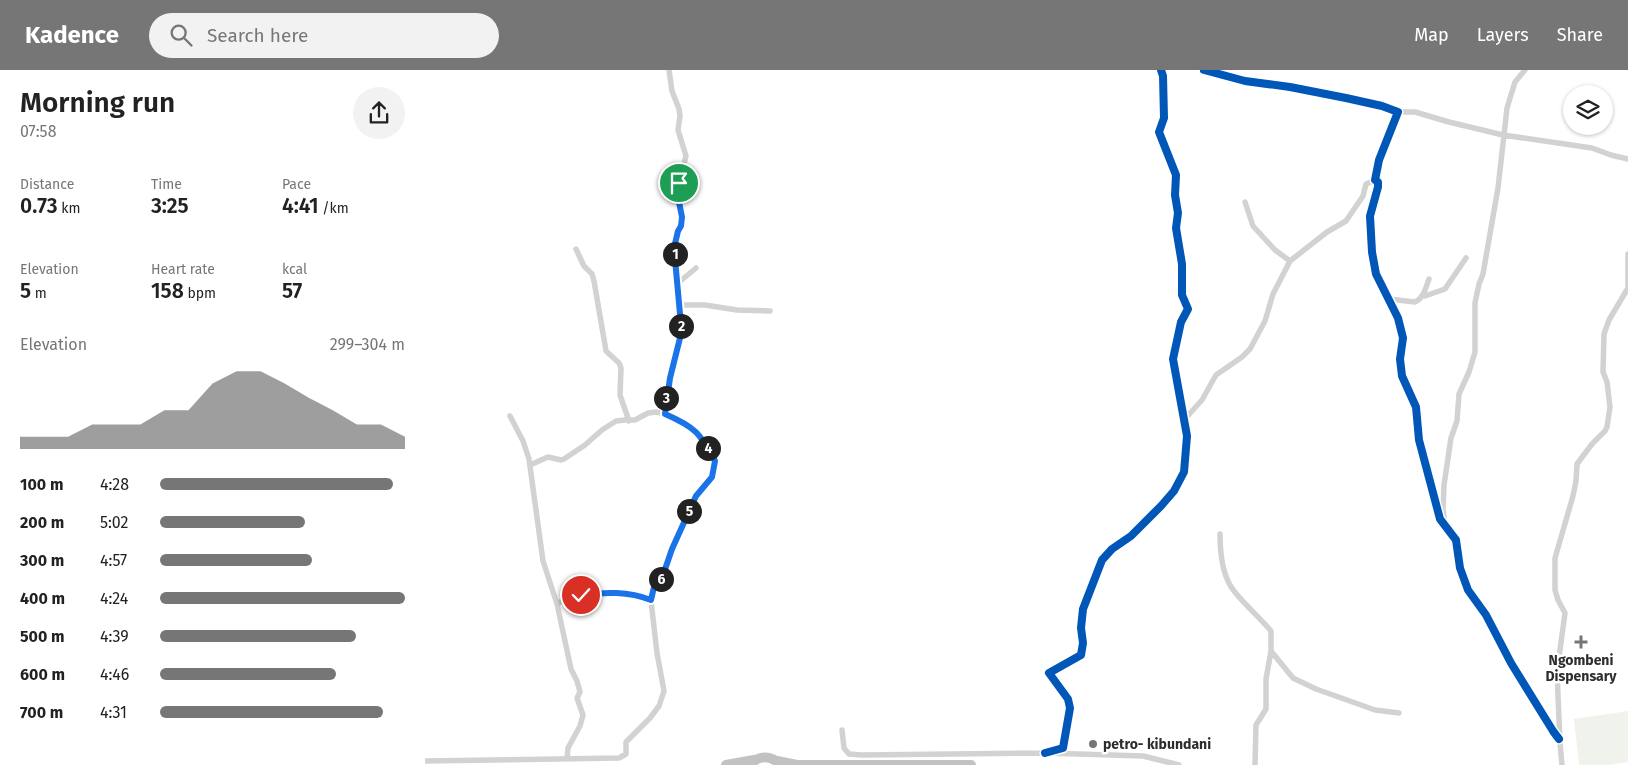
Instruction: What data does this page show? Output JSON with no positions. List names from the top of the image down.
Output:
{
  "places": {
    "health": ["Ngombeni Dispensary"],
    "other": ["petro- kibundani"]
  },
  "page": {
    "header": "Kadence",
    "search": "Search here",
    "nav": ["Map", "Layers", "Share"],
    "heading": ["Morning run", "07:58"],
    "stats": [
      ["Distance", "0.73 km"],
      ["Time", "3:25"],
      ["Pace", "4:41 /km"],
      ["Elevation", "5 m"],
      ["Heart rate", "158 bpm"],
      ["kcal", "57"]
    ],
    "pins": [
      "1",
      "2",
      "3",
      "4",
      "5",
      "6"
    ],
    "chart": ["Elevation", "299–304 m"],
    "list": [
      {
        "name": "100 m",
        "note": "4:28"
      },
      {
        "name": "200 m",
        "note": "5:02"
      },
      {
        "name": "300 m",
        "note": "4:57"
      },
      {
        "name": "400 m",
        "note": "4:24"
      },
      {
        "name": "500 m",
        "note": "4:39"
      },
      {
        "name": "600 m",
        "note": "4:46"
      },
      {
        "name": "700 m",
        "note": "4:31"
      }
    ]
  }
}
